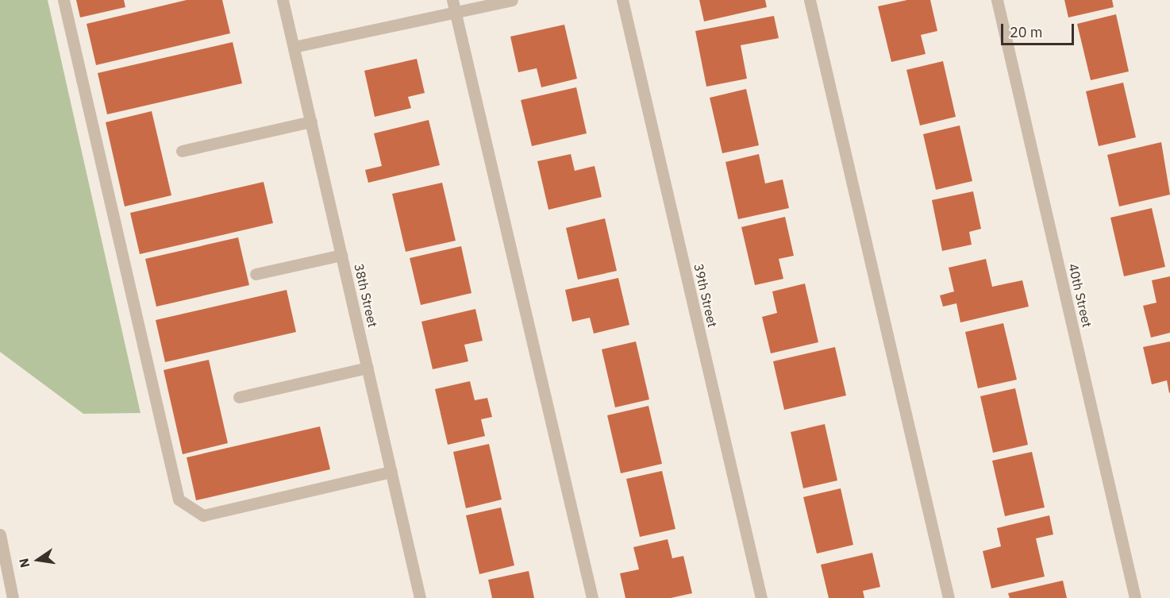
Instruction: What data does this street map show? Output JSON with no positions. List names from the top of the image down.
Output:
{
  "streets": {
    "street": ["38th Street", "39th Street", "40th Street"]
  },
  "scale_bar": "20 m",
  "north": "left"
}
